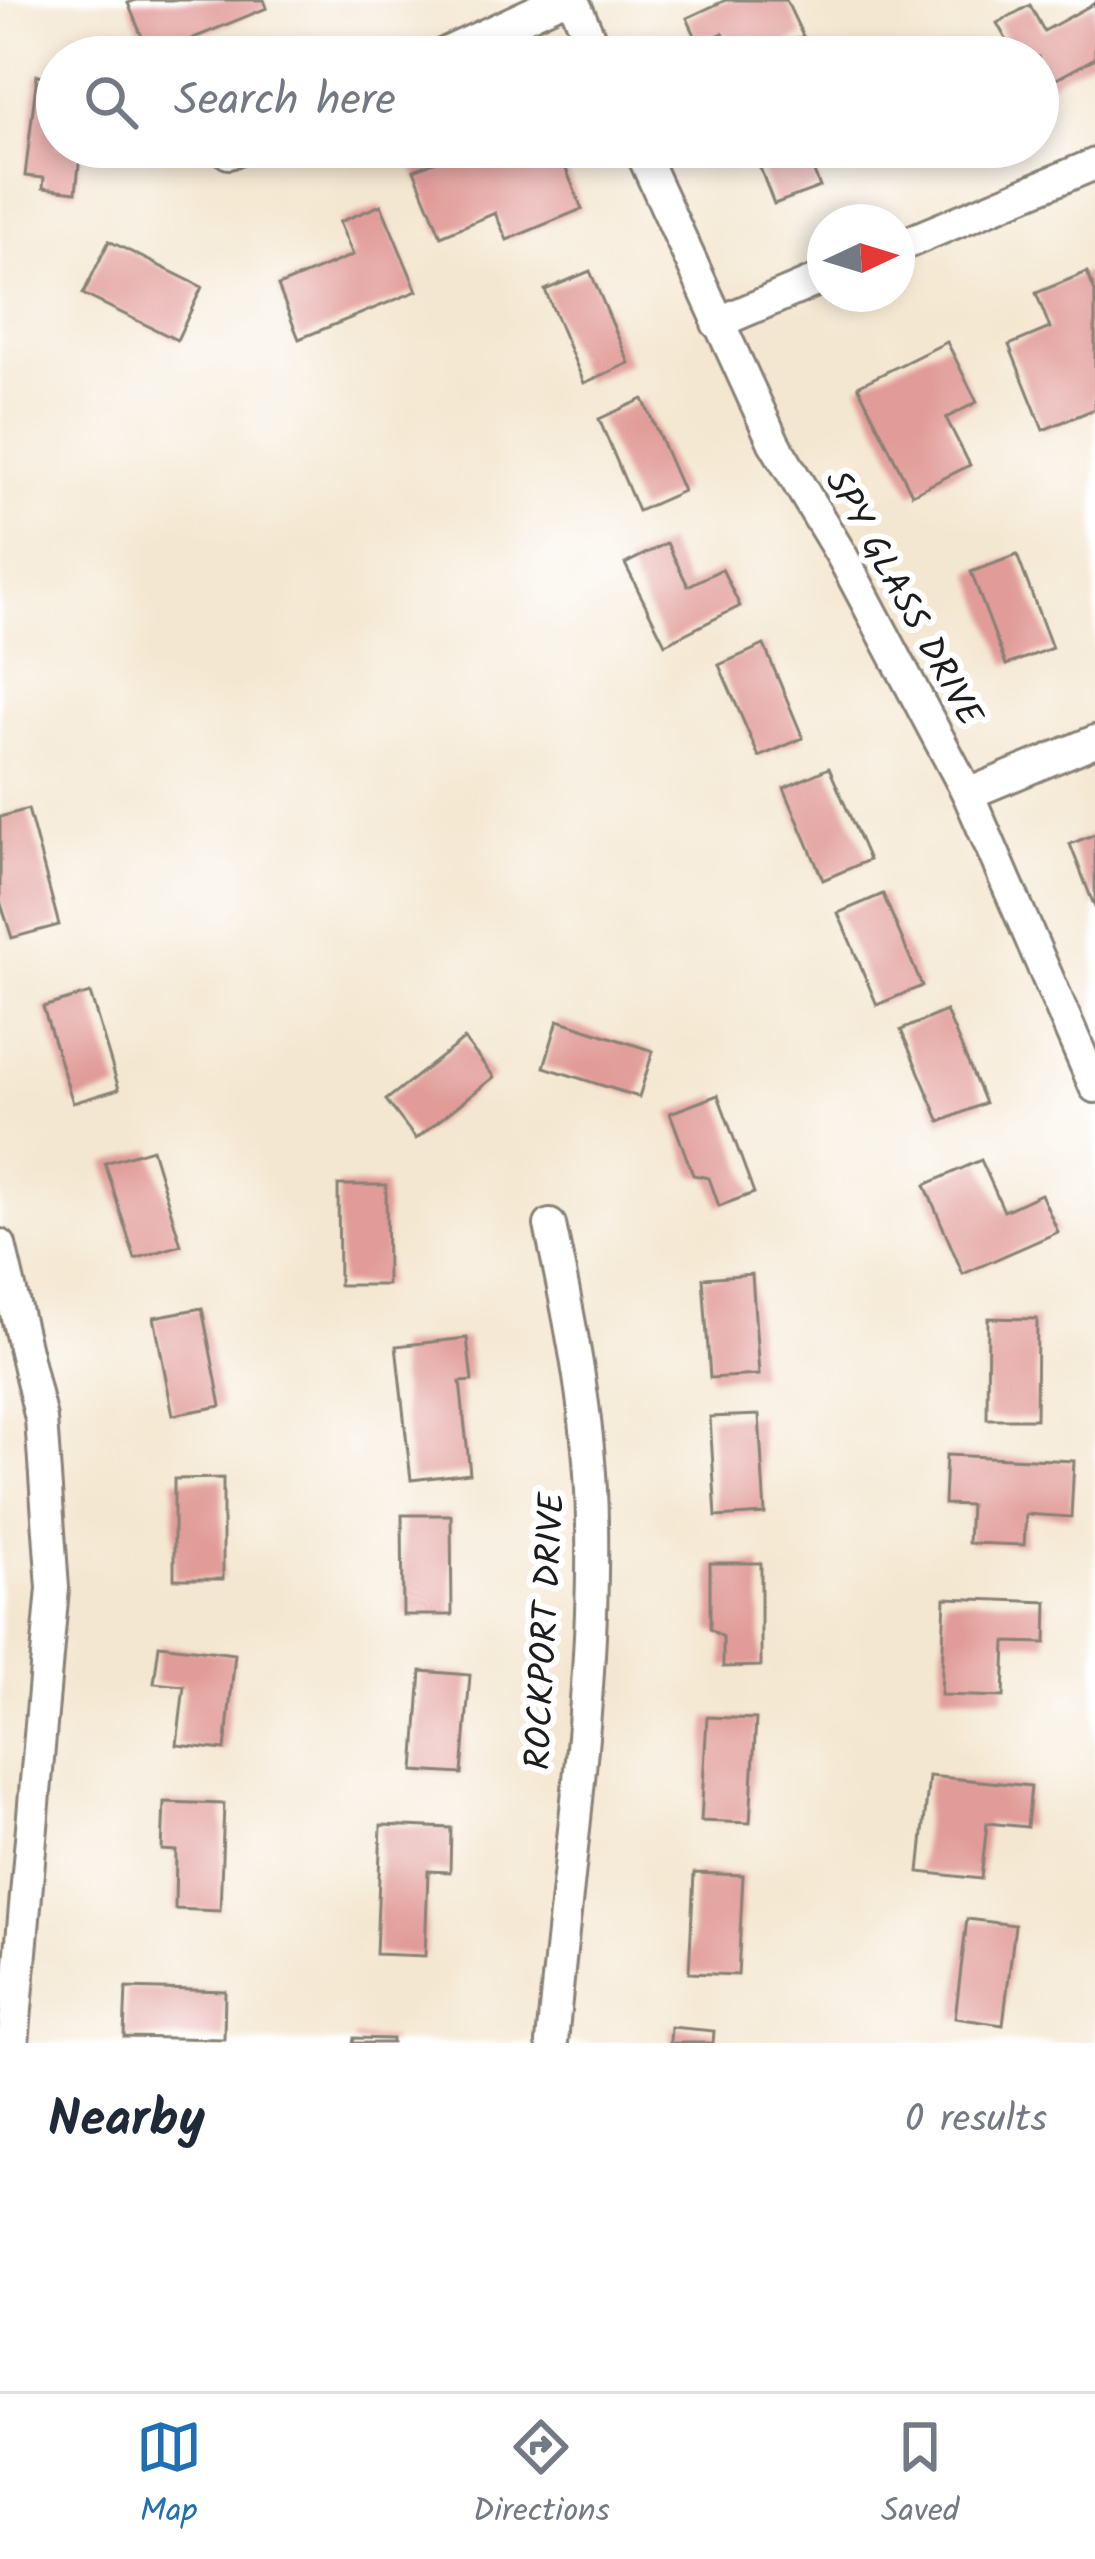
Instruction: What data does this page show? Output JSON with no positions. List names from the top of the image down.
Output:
{
  "streets": {
    "street": ["SPY GLASS DRIVE", "ROCKPORT DRIVE"]
  },
  "north": "right",
  "page": {
    "search": "Search here",
    "heading": ["Nearby", "0 results"],
    "nav": ["Map", "Directions", "Saved"]
  }
}
